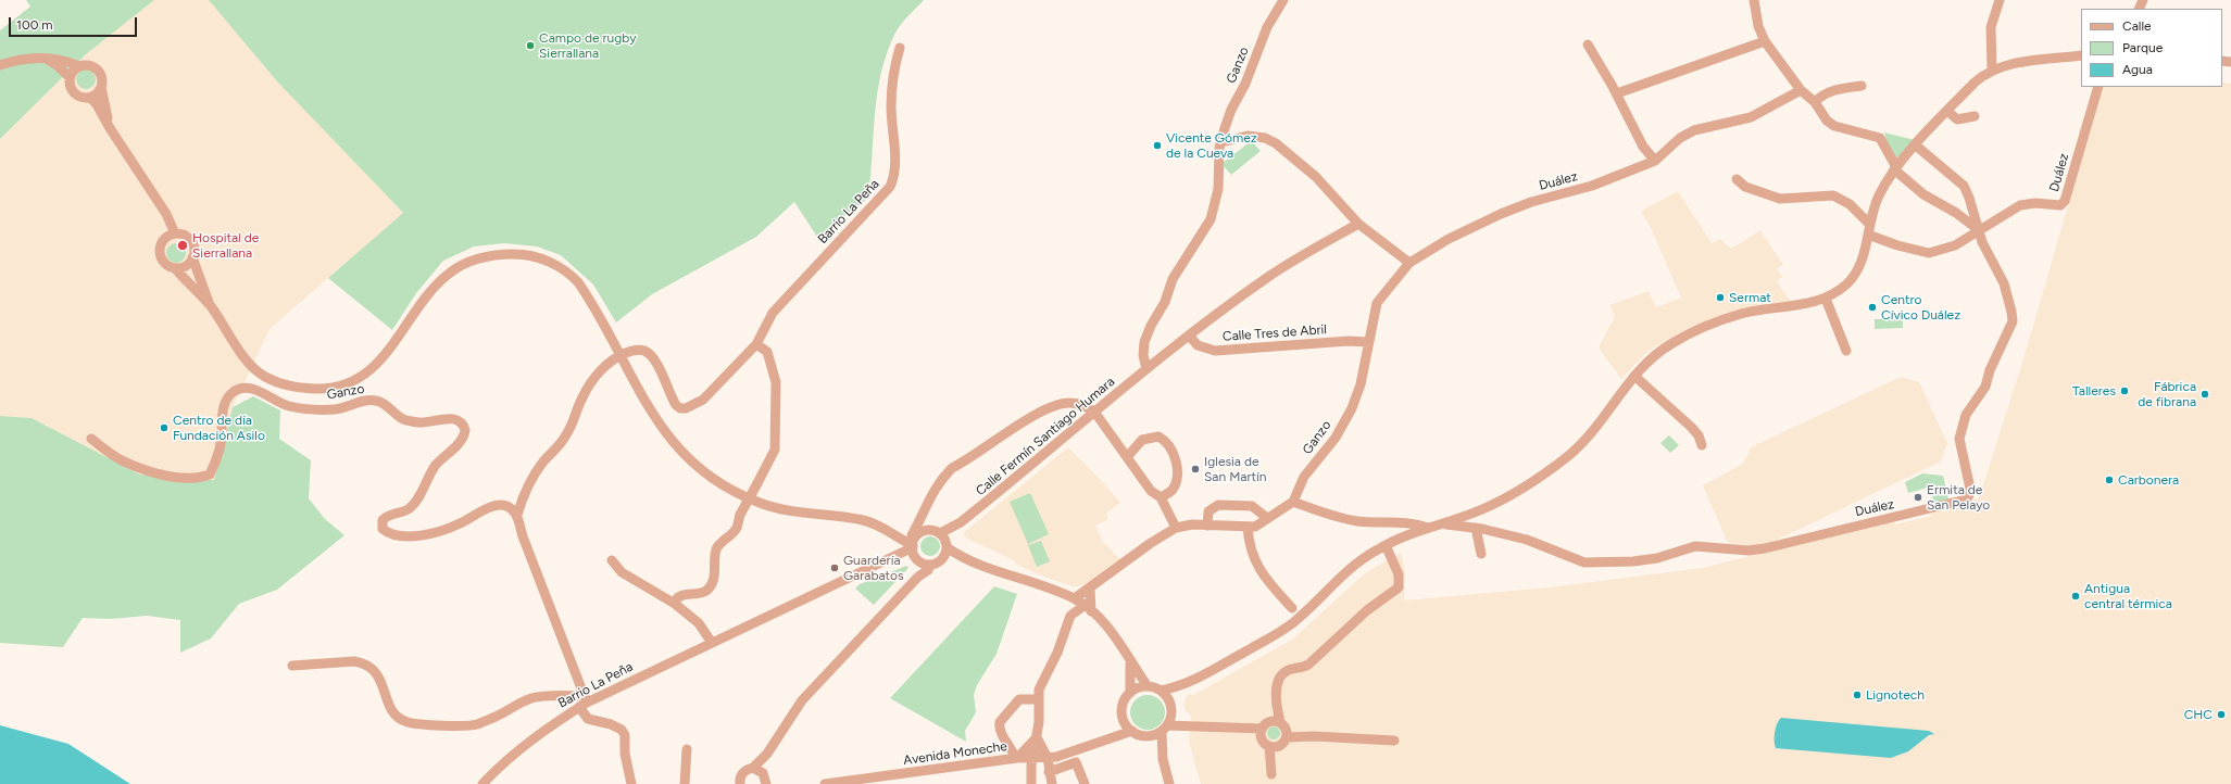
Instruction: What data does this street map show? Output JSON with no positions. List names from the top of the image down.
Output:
{
  "streets": {
    "street": [
      "Ganzo",
      "Duález",
      "Barrio La Peña",
      "Calle Tres de Abril",
      "Calle Fermín Santiago Humara",
      "Avenida Moneche"
    ]
  },
  "crossings": [
    ["Ganzo", "Duález"],
    ["Ganzo", "Calle Tres de Abril"],
    ["Calle Tres de Abril", "Calle Fermín Santiago Humara"]
  ],
  "places": [
    "Campo de rugby Sierrallana",
    "Vicente Gómez de la Cueva",
    "Hospital de Sierrallana",
    "Sermat",
    "Centro Cívico Duález",
    "Talleres",
    "Fábrica de fibrana",
    "Centro de día Fundación Asilo",
    "Iglesia de San Martín",
    "Carbonera",
    "Ermita de San Pelayo",
    "Guardería Garabatos",
    "Antigua central térmica",
    "Lignotech",
    "CHC"
  ],
  "legend": ["Calle", "Parque", "Agua"],
  "scale_bar": "100 m"
}
